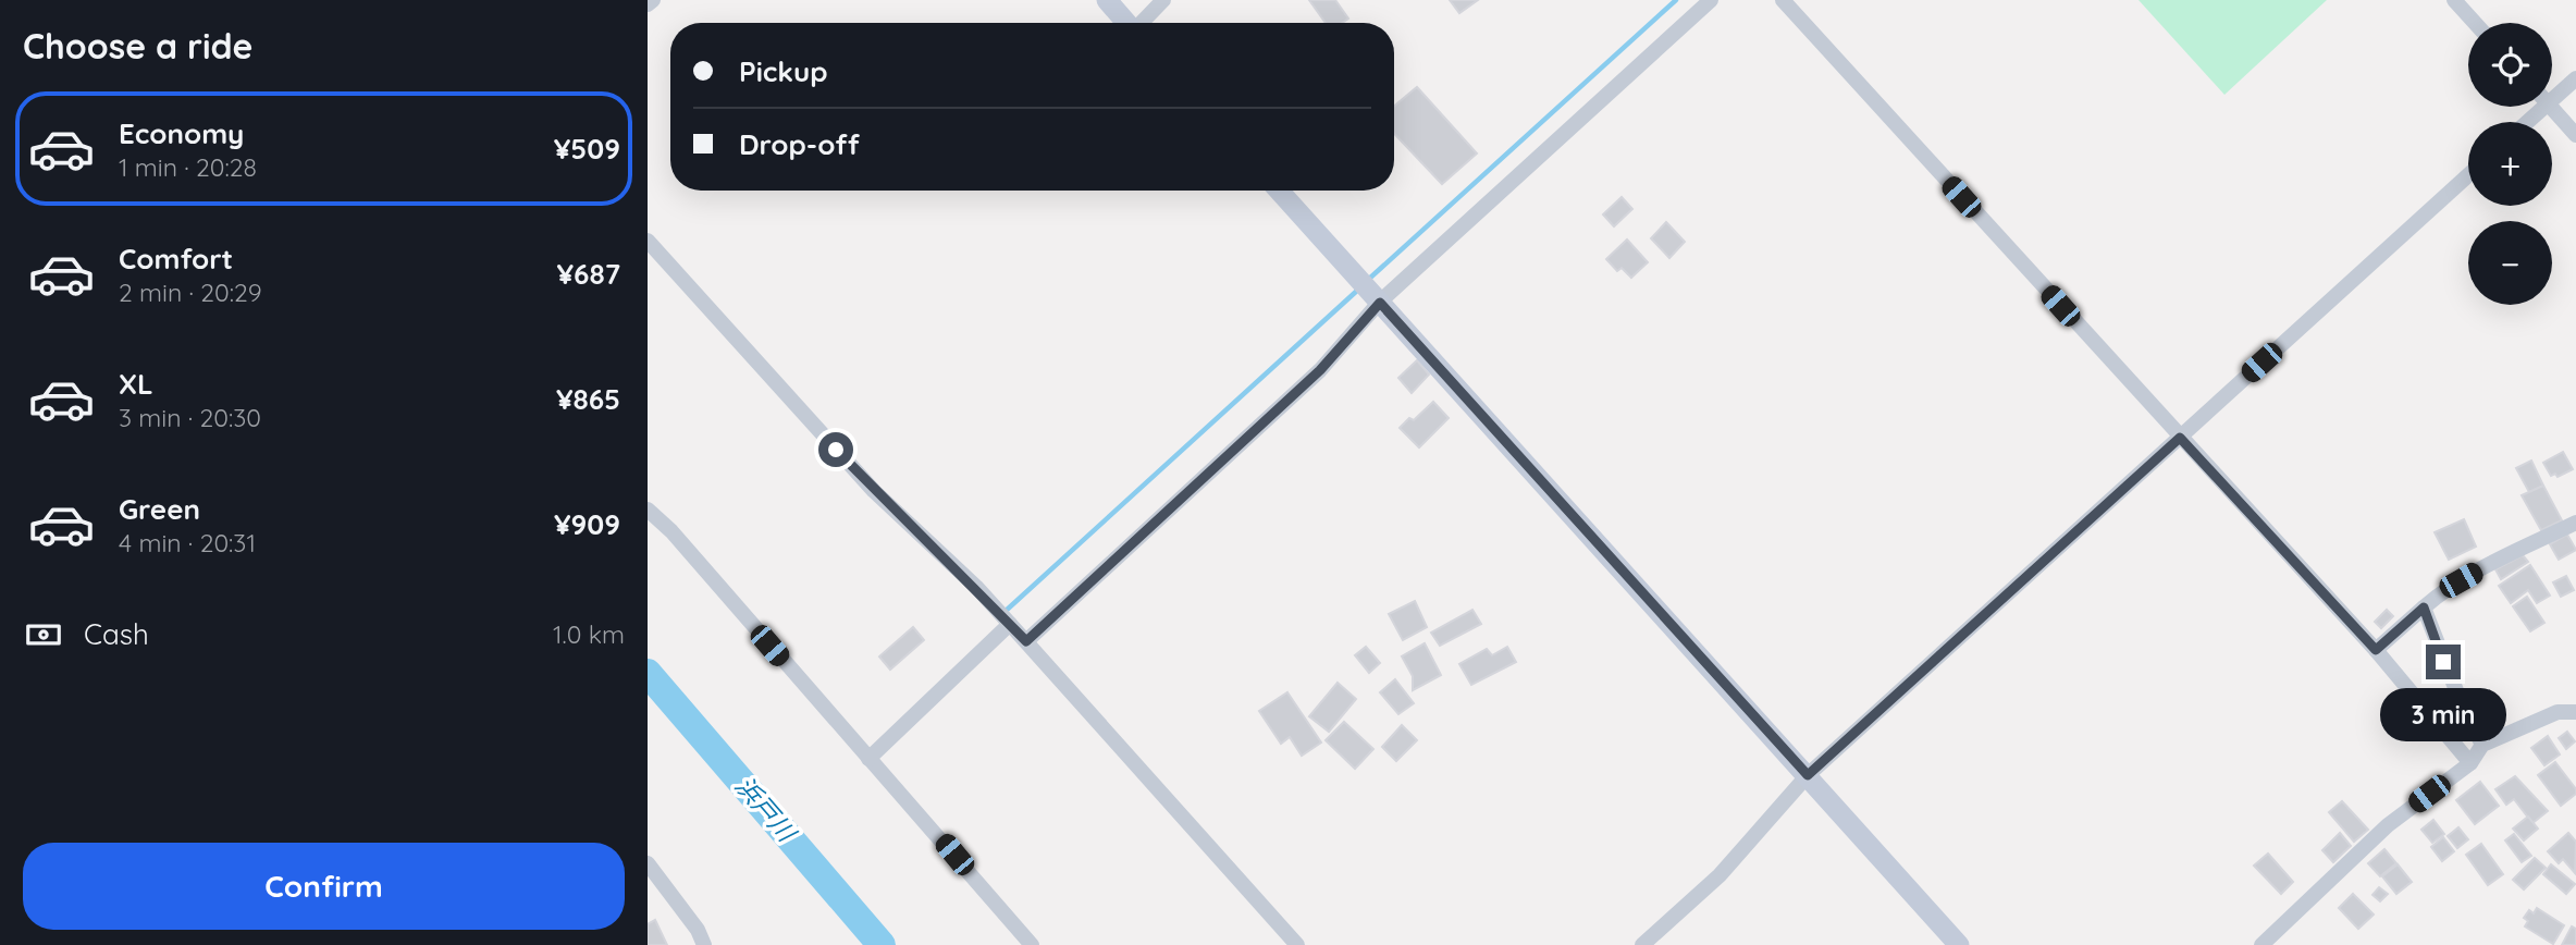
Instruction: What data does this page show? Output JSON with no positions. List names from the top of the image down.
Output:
{
  "water": ["浜戸川"],
  "page": {
    "heading": "Choose a ride",
    "map_buttons": ["+", "−"],
    "banner": ["Pickup", "Drop-off"],
    "list": [
      {
        "name": "Economy",
        "note": "1 min · 20:28",
        "value": "¥509"
      },
      {
        "name": "Comfort",
        "note": "2 min · 20:29",
        "value": "¥687"
      },
      {
        "name": "XL",
        "note": "3 min · 20:30",
        "value": "¥865"
      },
      {
        "name": "Green",
        "note": "4 min · 20:31",
        "value": "¥909"
      }
    ],
    "pay": ["Cash", "1.0 km"],
    "bubble": "3 min",
    "buttons": "Confirm"
  }
}
